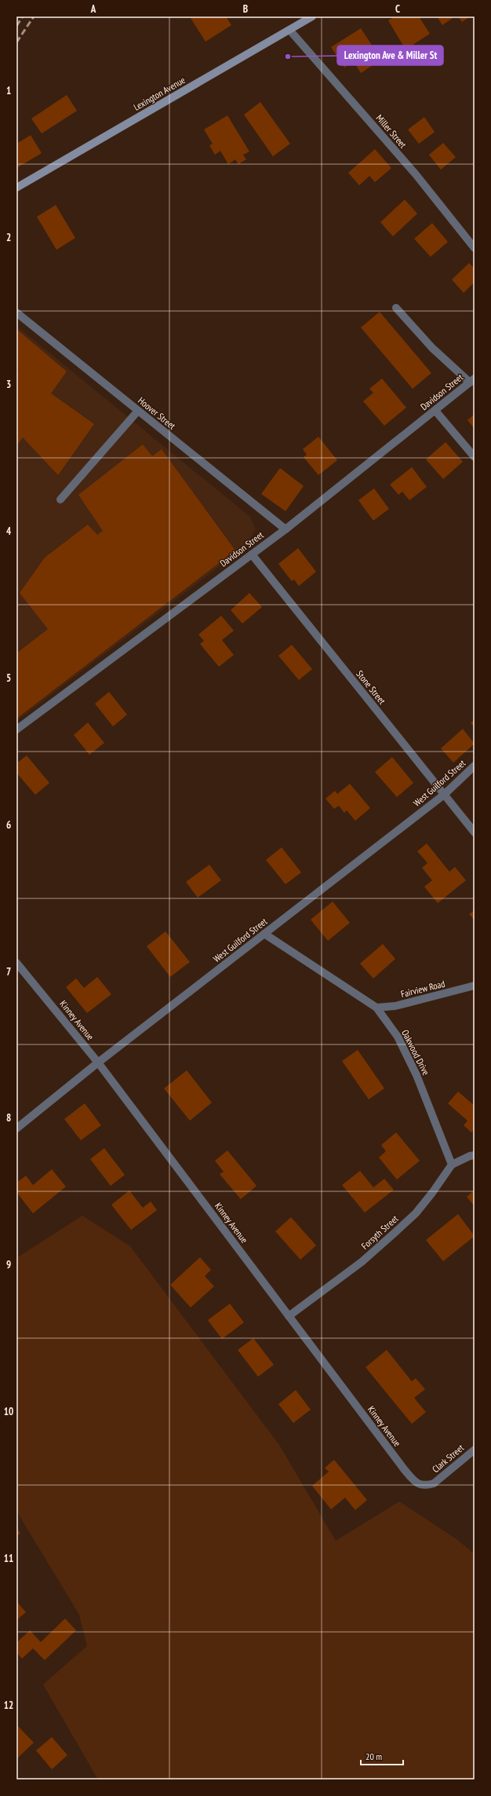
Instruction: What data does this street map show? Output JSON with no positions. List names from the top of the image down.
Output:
{
  "streets": {
    "main road": ["Lexington Avenue"],
    "street": [
      "Miller Street",
      "Davidson Street",
      "Hoover Street",
      "Stone Street",
      "West Guilford Street",
      "Fairview Road",
      "Kinney Avenue",
      "Oakwood Drive",
      "Forsyth Street",
      "Clark Street"
    ]
  },
  "crossings": [
    ["Lexington Avenue", "Miller Street"],
    ["Davidson Street", "Hoover Street"],
    ["Davidson Street", "Stone Street"],
    ["Stone Street", "West Guilford Street"],
    ["West Guilford Street", "Kinney Avenue"],
    ["West Guilford Street", "Oakwood Drive"],
    ["Fairview Road", "Oakwood Drive"],
    ["Kinney Avenue", "Forsyth Street"],
    ["Kinney Avenue", "Clark Street"],
    ["Oakwood Drive", "Forsyth Street"]
  ],
  "places": ["Lexington Ave & Miller St"],
  "scale_bar": "20 m",
  "grid": {
    "columns": ["A", "B", "C"],
    "rows": [
      "1",
      "2",
      "3",
      "4",
      "5",
      "6",
      "7",
      "8",
      "9",
      "10",
      "11",
      "12"
    ]
  }
}
